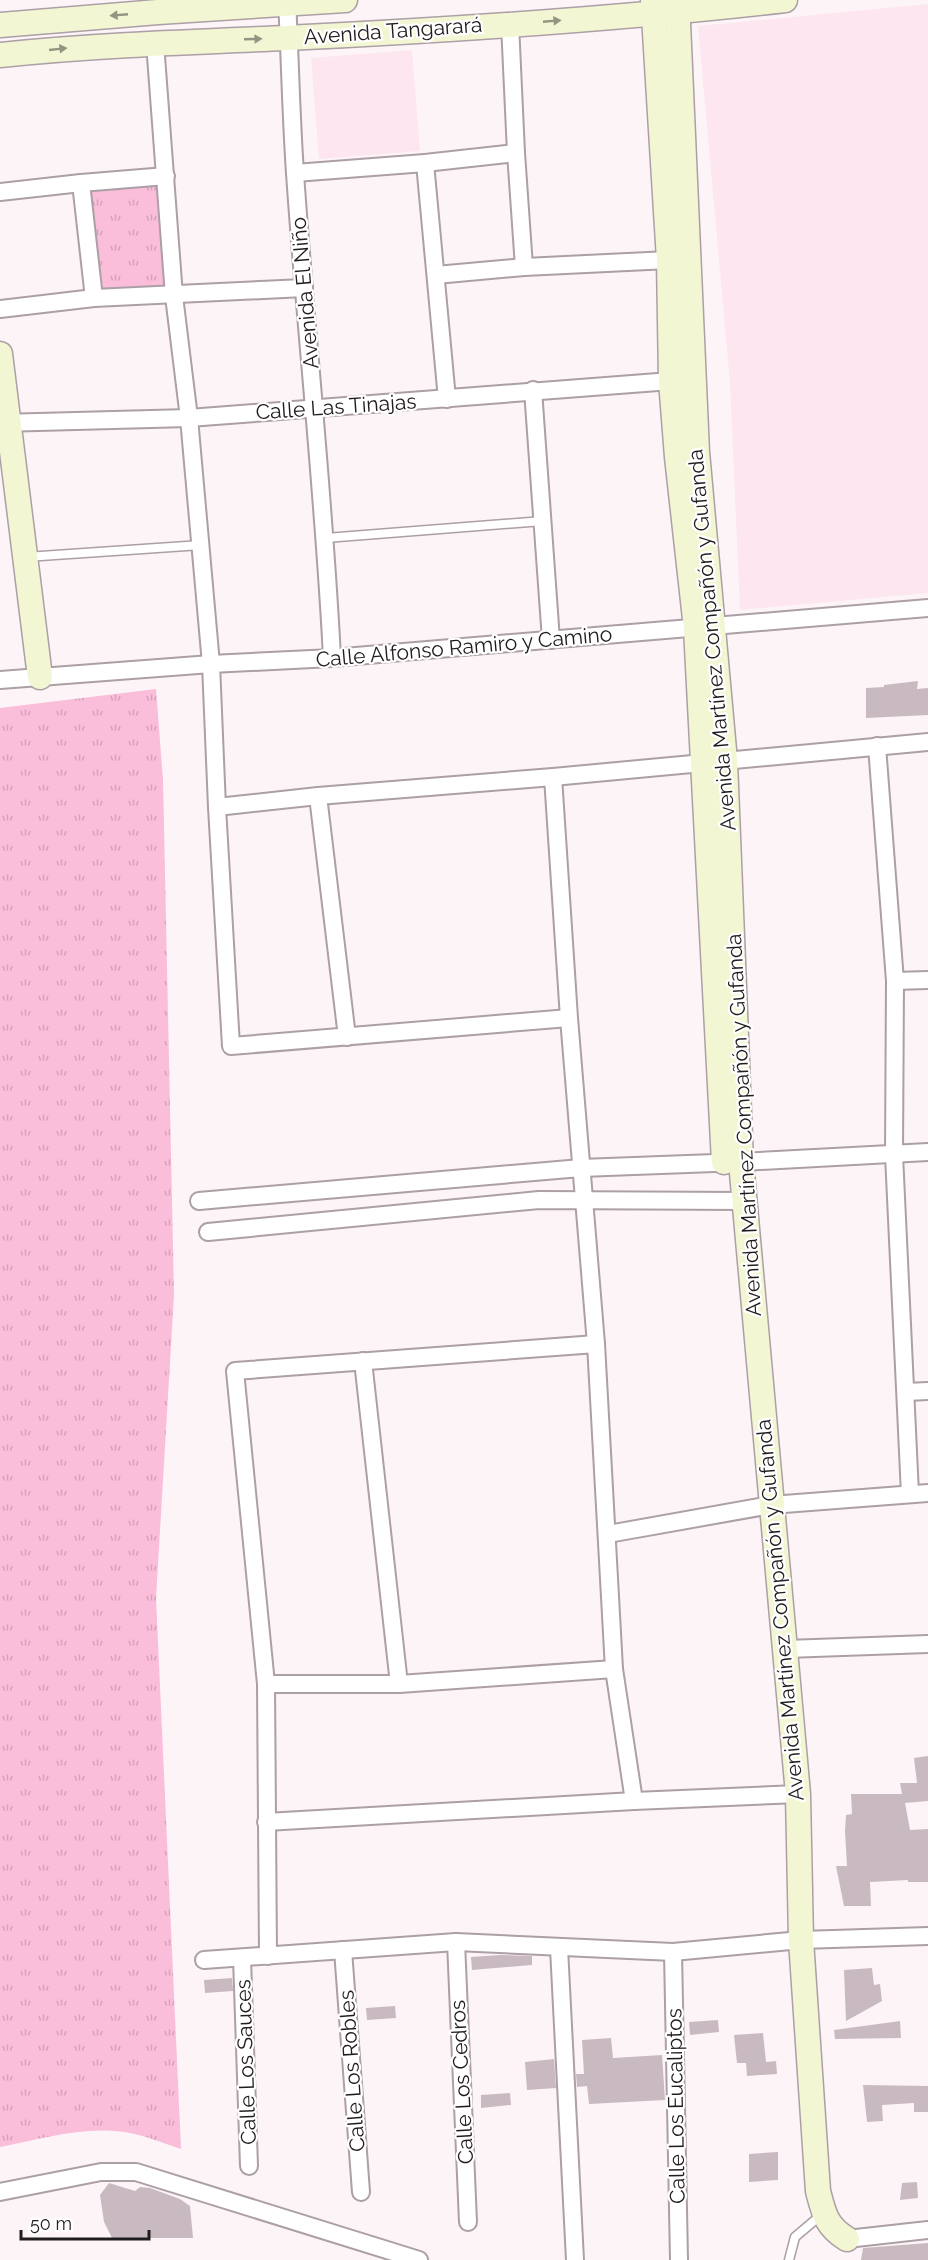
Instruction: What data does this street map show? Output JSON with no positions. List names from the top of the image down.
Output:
{
  "streets": {
    "street": [
      "Avenida Tangarará",
      "Avenida El Niño",
      "Calle Las Tinajas",
      "Avenida Martínez Compañón y Gufanda",
      "Calle Alfonso Ramiro y Camino",
      "Calle Los Sauces",
      "Calle Los Robles",
      "Calle Los Cedros",
      "Calle Los Eucaliptos"
    ]
  },
  "crossings": [
    ["Avenida Tangarará", "Avenida El Niño"],
    ["Avenida Tangarará", "Avenida Martínez Compañón y Gufanda"],
    ["Avenida El Niño", "Calle Las Tinajas"],
    ["Avenida El Niño", "Calle Alfonso Ramiro y Camino"],
    ["Calle Las Tinajas", "Avenida Martínez Compañón y Gufanda"],
    ["Avenida Martínez Compañón y Gufanda", "Calle Alfonso Ramiro y Camino"]
  ],
  "scale_bar": "50 m"
}
